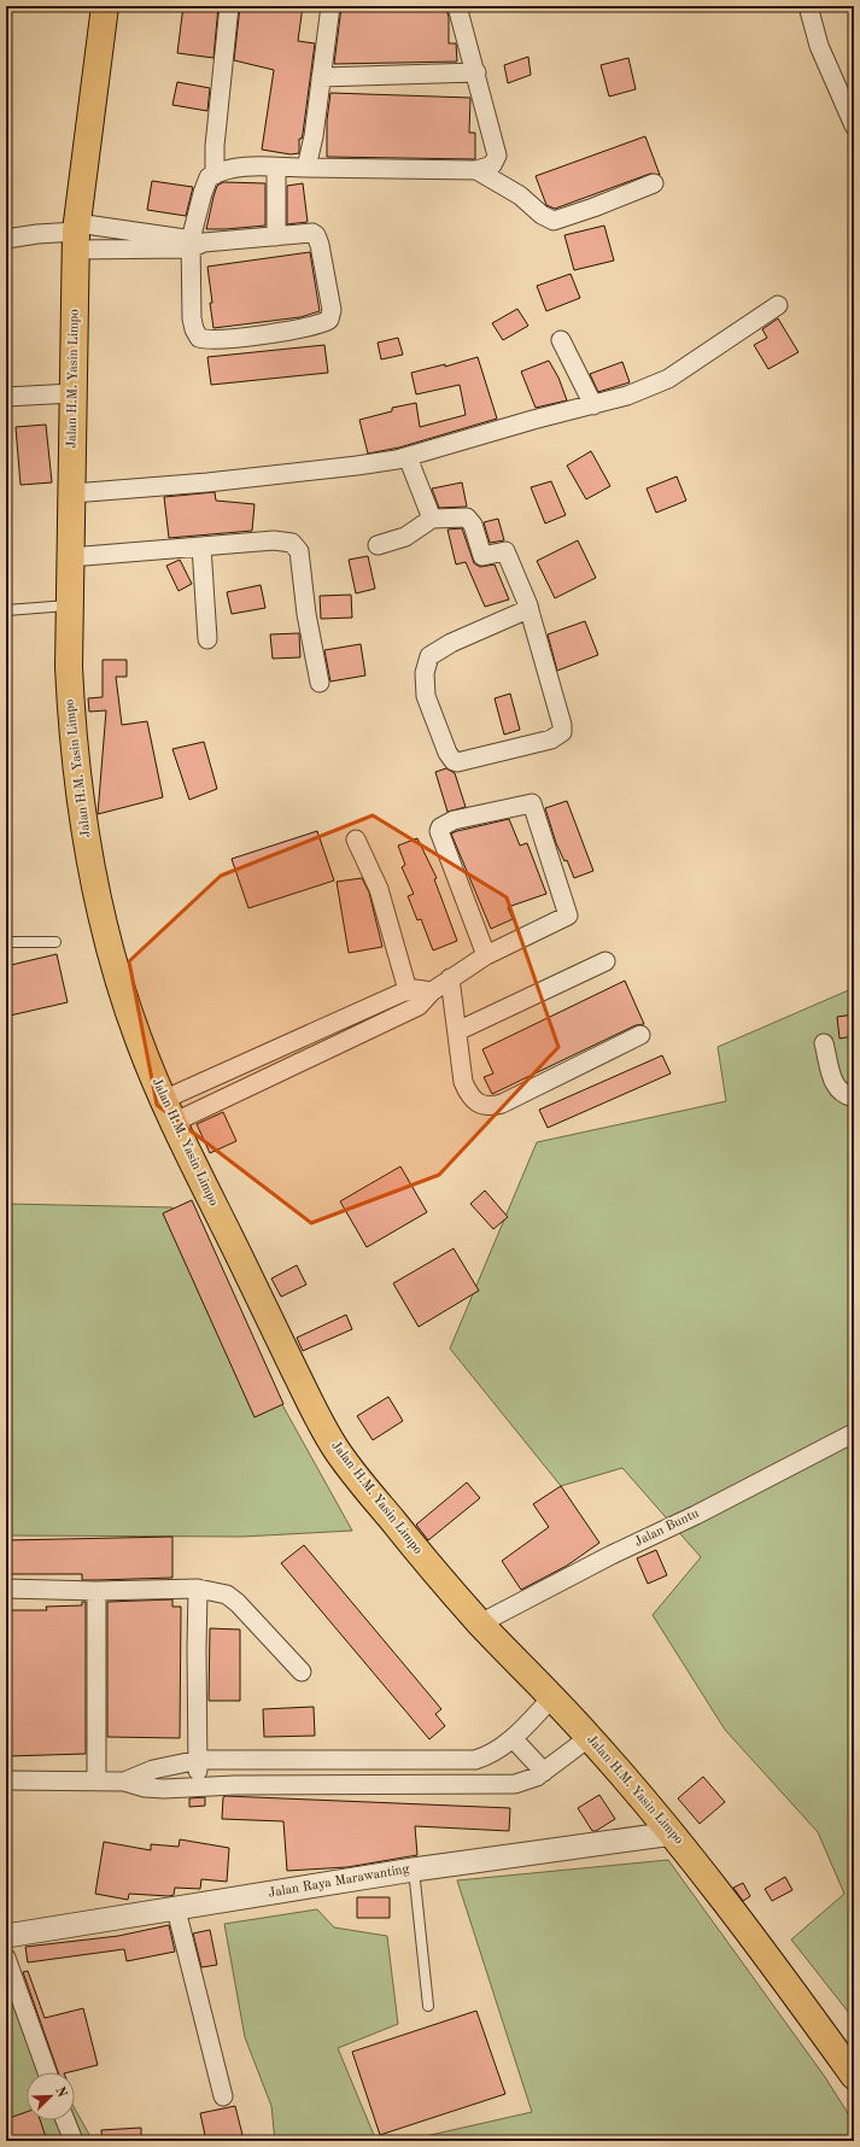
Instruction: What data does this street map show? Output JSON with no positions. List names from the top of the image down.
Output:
{
  "streets": {
    "main road": ["Jalan H.M. Yasin Limpo"],
    "street": ["Jalan Buntu", "Jalan Raya Marawanting"]
  },
  "crossings": [
    ["Jalan H.M. Yasin Limpo", "Jalan Buntu"],
    ["Jalan H.M. Yasin Limpo", "Jalan Raya Marawanting"]
  ],
  "north": "top right"
}
